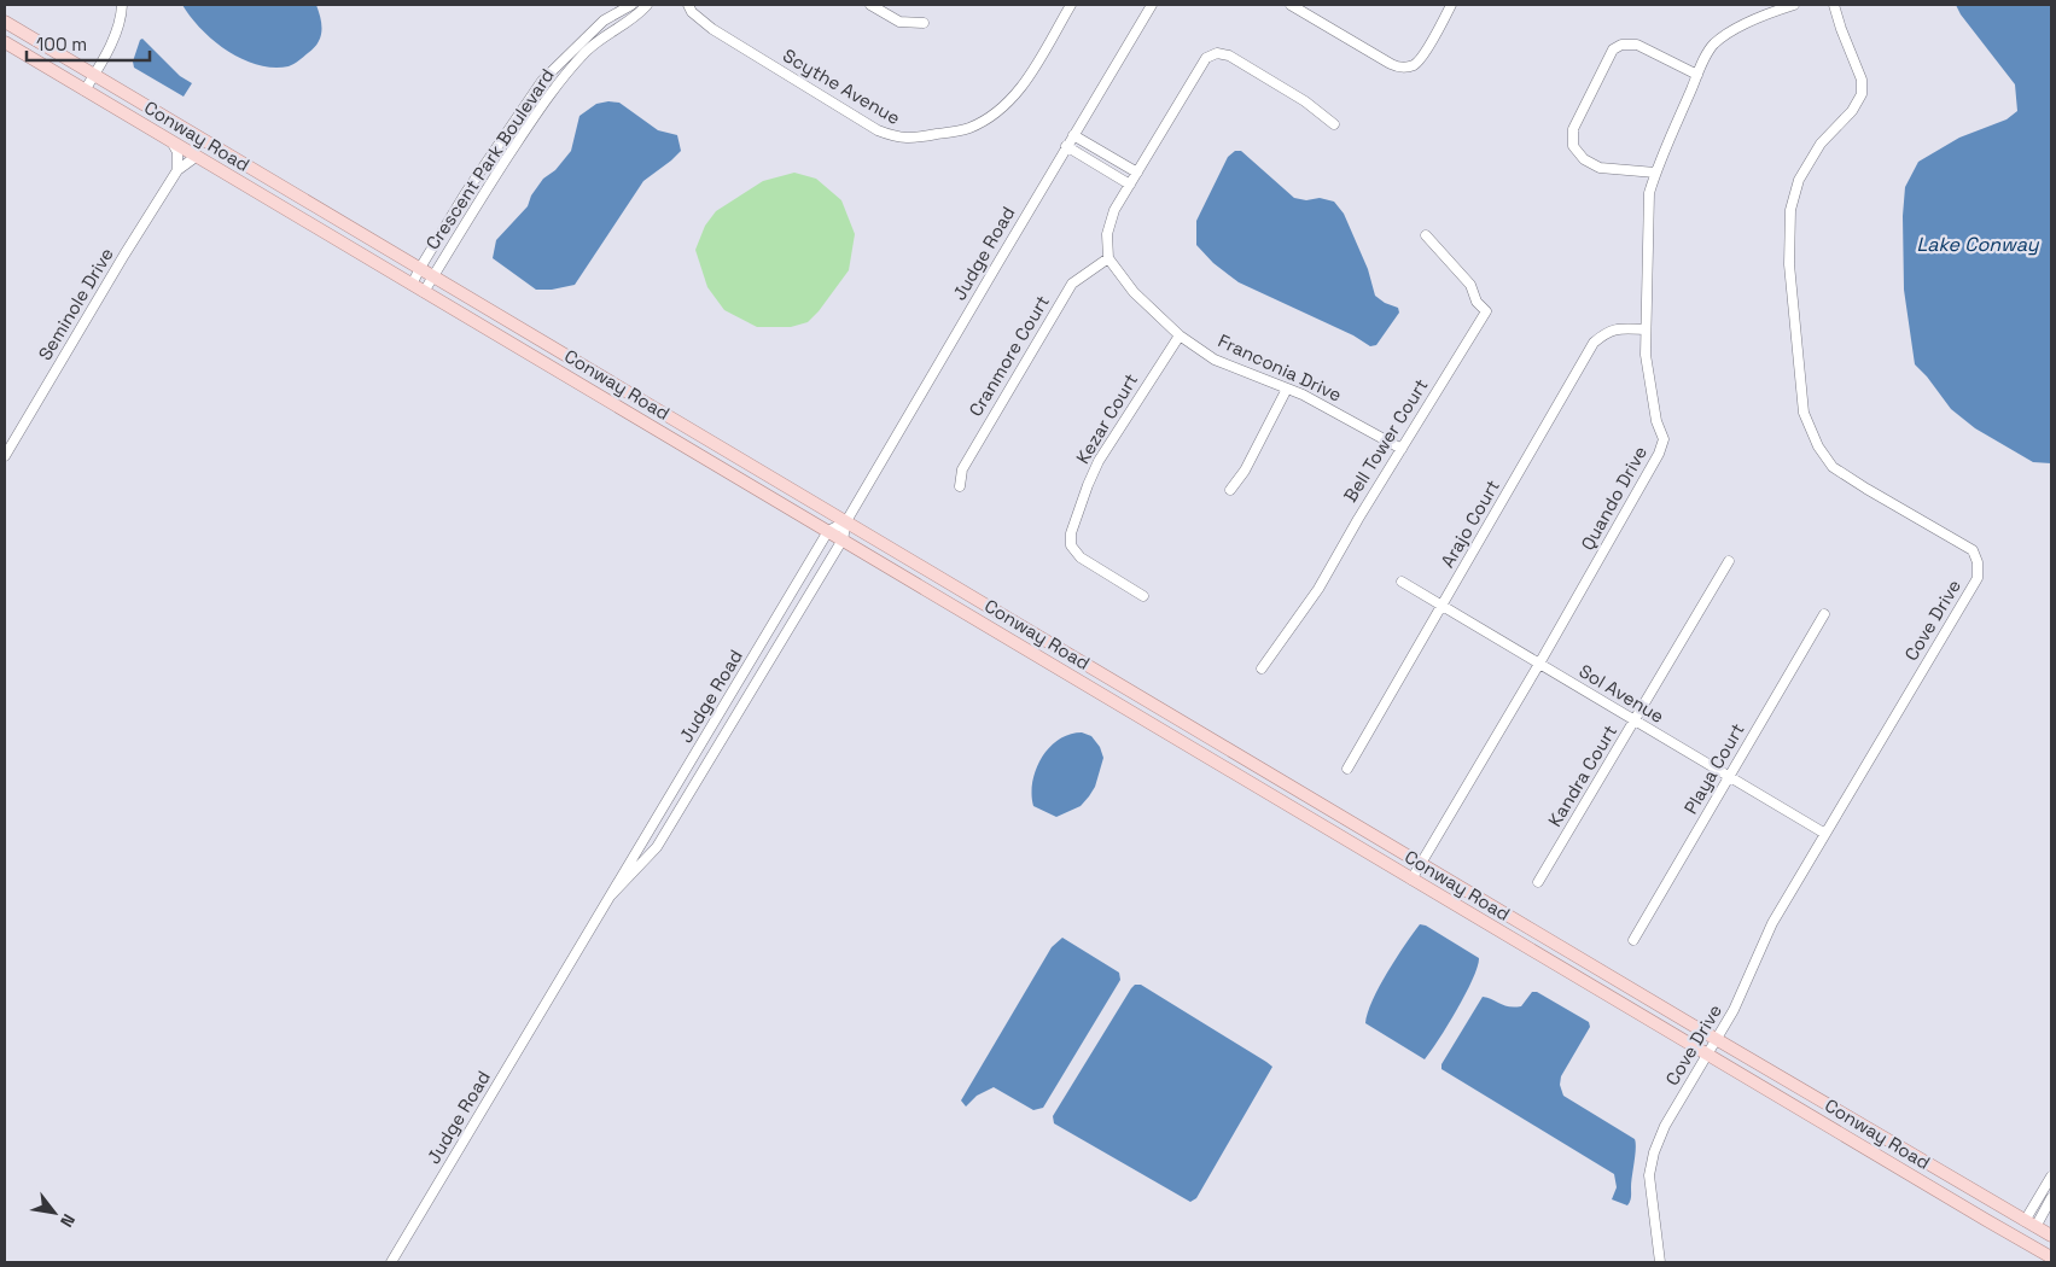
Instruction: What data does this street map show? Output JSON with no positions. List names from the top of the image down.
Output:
{
  "streets": {
    "main road": ["Conway Road"],
    "street": [
      "Scythe Avenue",
      "Crescent Park Boulevard",
      "Judge Road",
      "Seminole Drive",
      "Cranmore Court",
      "Franconia Drive",
      "Kezar Court",
      "Bell Tower Court",
      "Quando Drive",
      "Arajo Court",
      "Cove Drive",
      "Sol Avenue",
      "Playa Court",
      "Kandra Court"
    ]
  },
  "crossings": [
    ["Conway Road", "Crescent Park Boulevard"],
    ["Conway Road", "Judge Road"],
    ["Conway Road", "Seminole Drive"],
    ["Conway Road", "Quando Drive"],
    ["Conway Road", "Cove Drive"],
    ["Cranmore Court", "Franconia Drive"],
    ["Franconia Drive", "Kezar Court"],
    ["Franconia Drive", "Bell Tower Court"],
    ["Quando Drive", "Arajo Court"],
    ["Quando Drive", "Sol Avenue"],
    ["Arajo Court", "Sol Avenue"],
    ["Cove Drive", "Sol Avenue"],
    ["Sol Avenue", "Playa Court"],
    ["Sol Avenue", "Kandra Court"]
  ],
  "water": ["Lake Conway"],
  "scale_bar": "100 m",
  "north": "bottom right"
}
